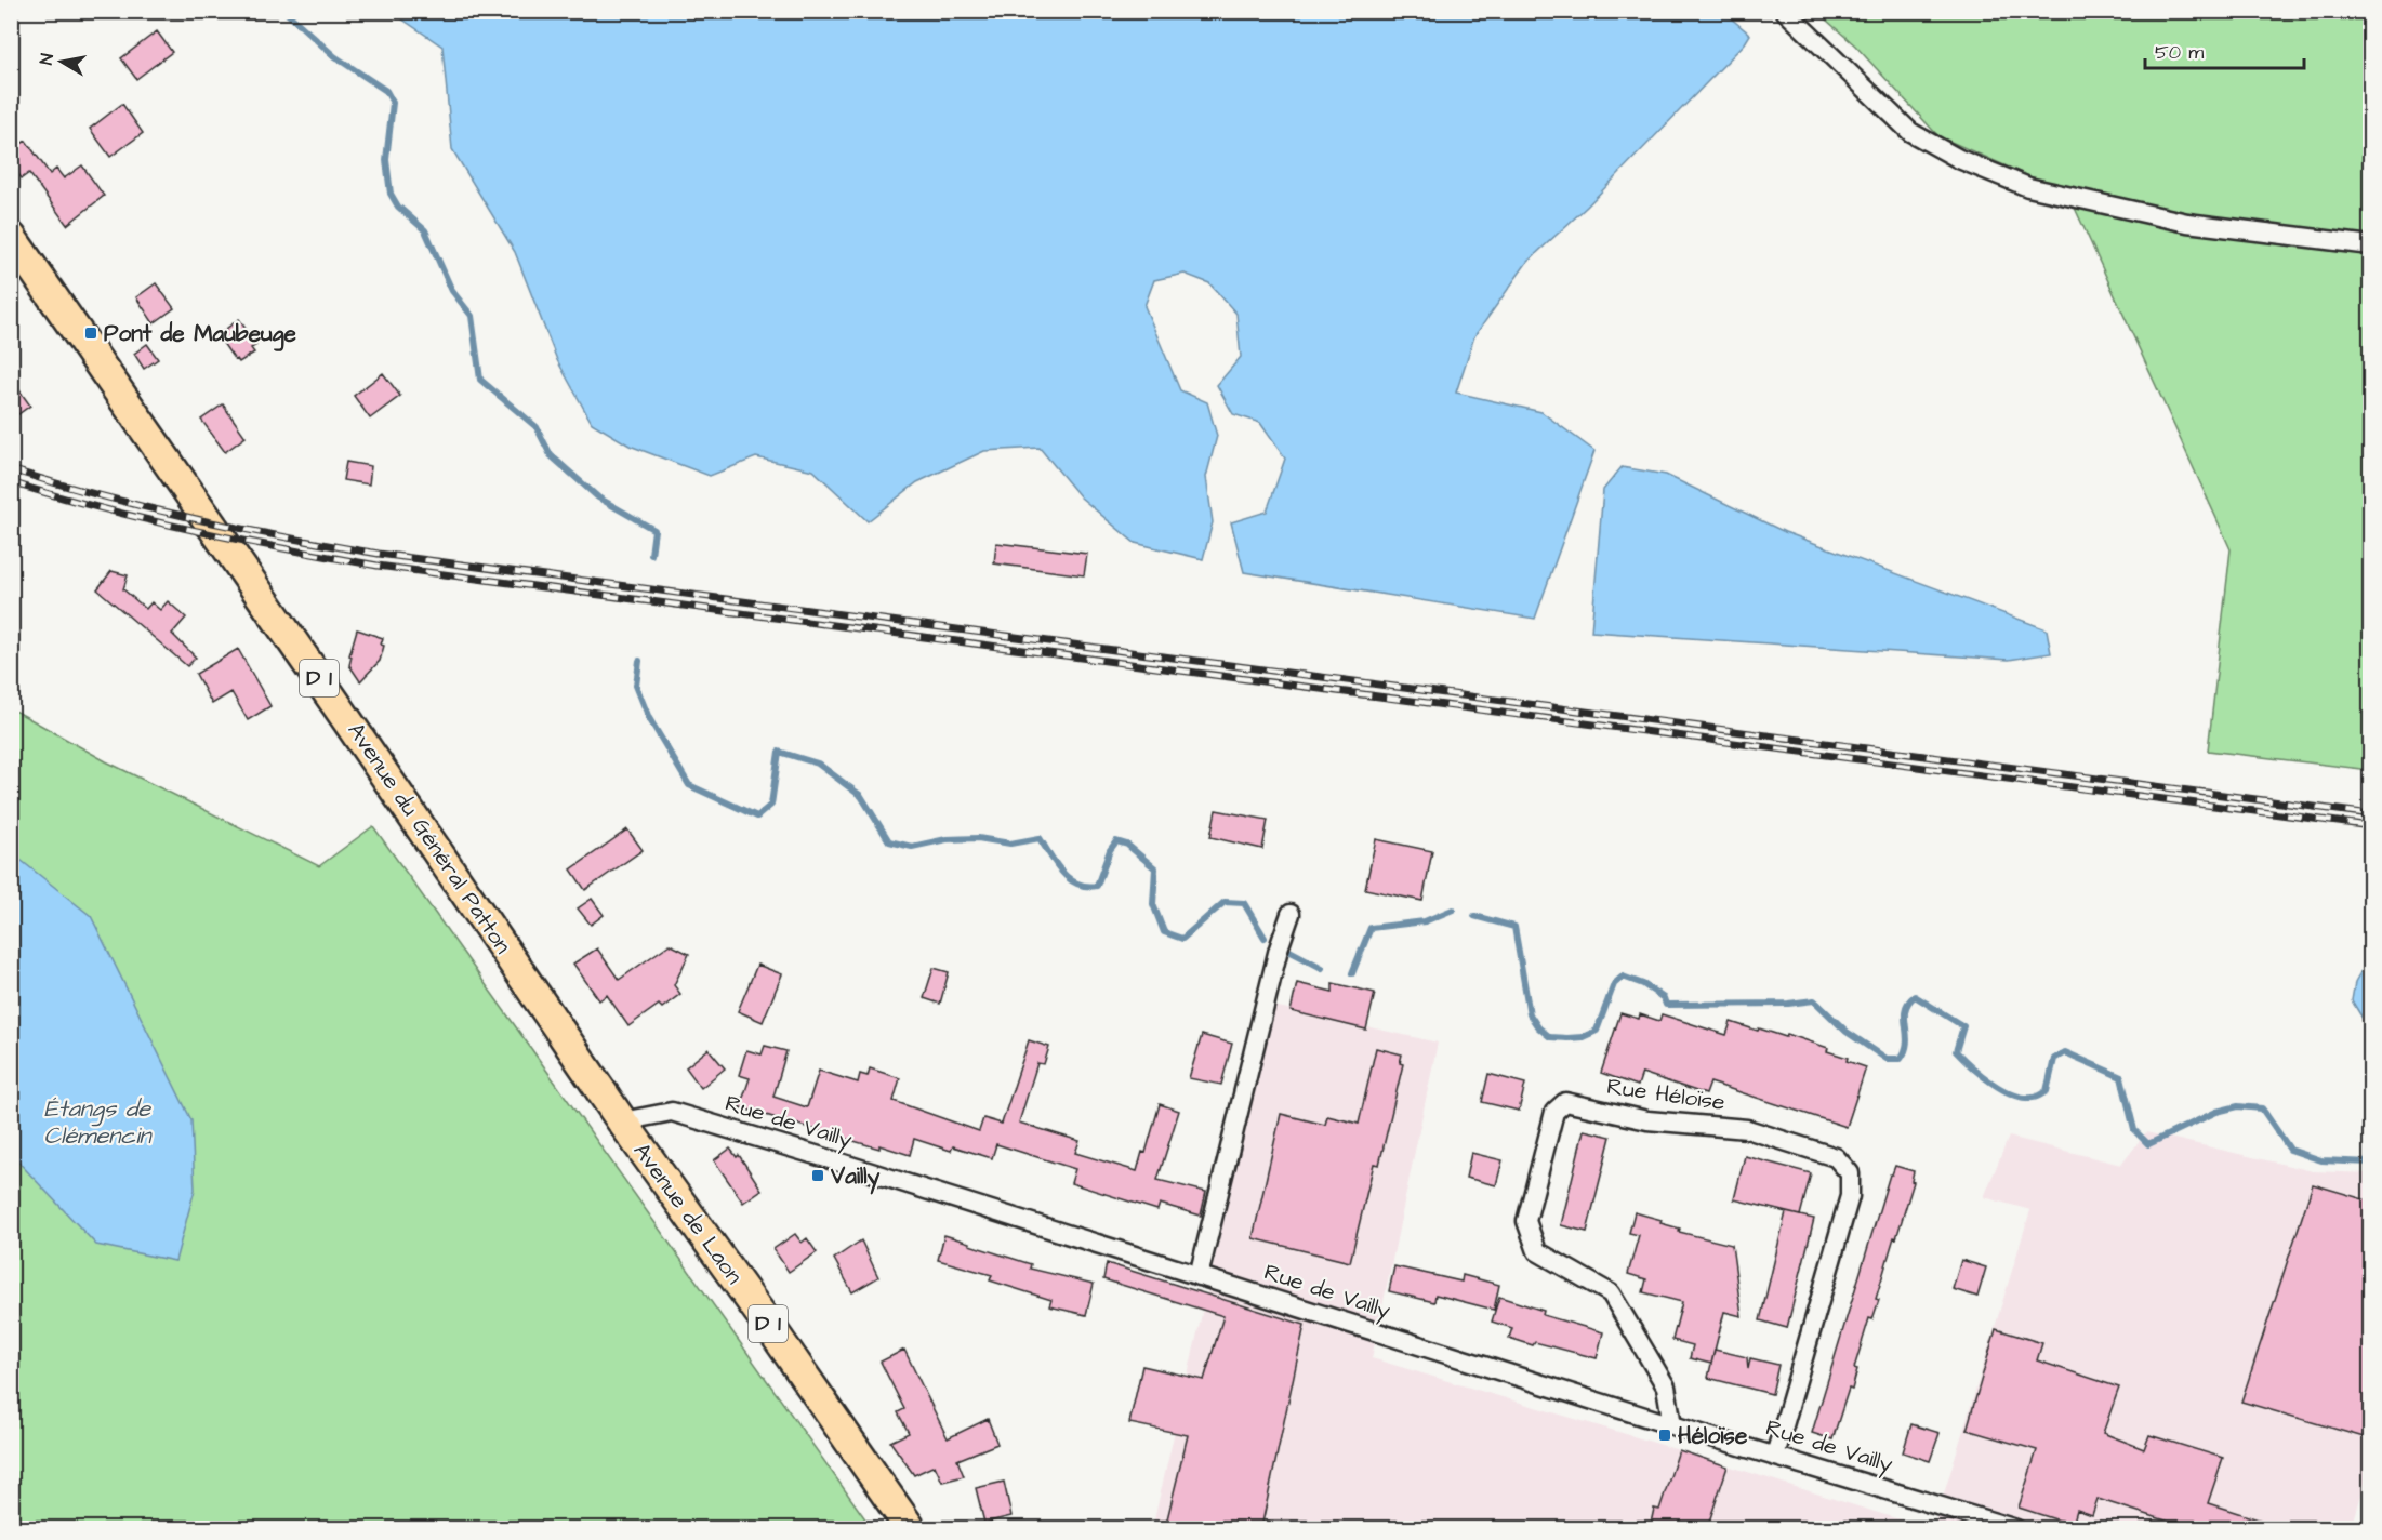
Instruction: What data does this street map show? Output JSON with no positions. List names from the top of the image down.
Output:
{
  "streets": {
    "main road": ["D 1", "Avenue du Général Patton", "Avenue de Laon"],
    "street": ["Rue Héloïse", "Rue de Vailly"]
  },
  "crossings": [
    ["Avenue du Général Patton", "Rue de Vailly"],
    ["Avenue du Général Patton", "Avenue de Laon"],
    ["Rue Héloïse", "Rue de Vailly"],
    ["Rue de Vailly", "Avenue de Laon"]
  ],
  "water": ["Étangs de Clémencin"],
  "places": {
    "transit": ["Pont de Maubeuge", "Vailly", "Héloïse"]
  },
  "scale_bar": "50 m",
  "north": "left"
}
